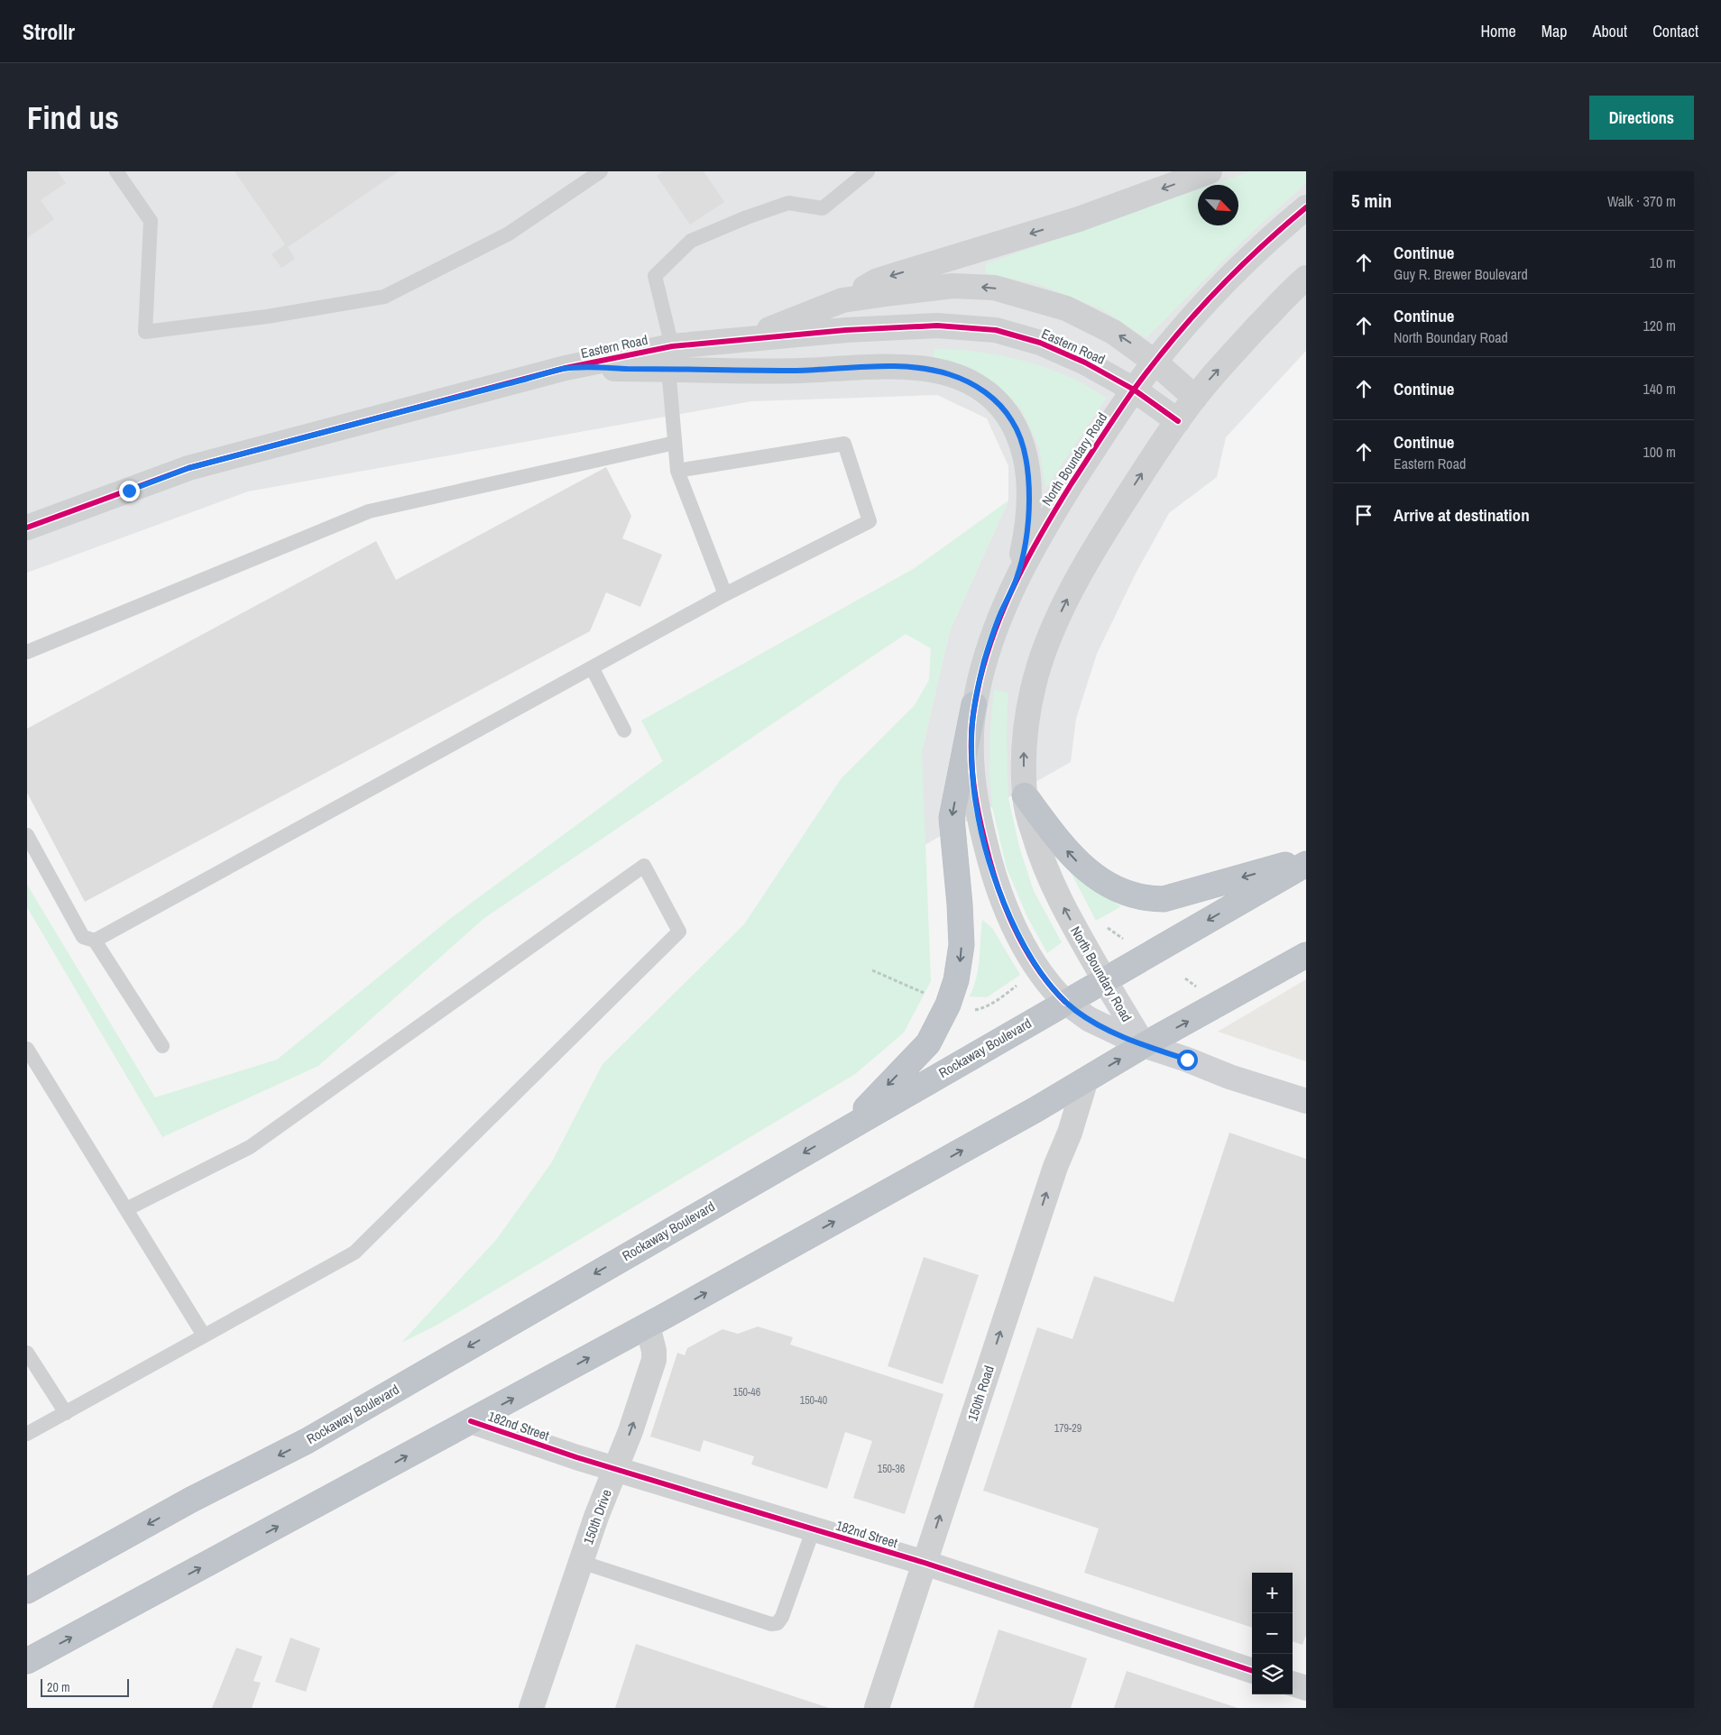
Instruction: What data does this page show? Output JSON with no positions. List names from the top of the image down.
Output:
{
  "streets": {
    "highway": ["Rockaway Boulevard"],
    "main road": ["North Boundary Road"],
    "street": [
      "Eastern Road",
      "150th Road",
      "182nd Street",
      "150th Drive"
    ]
  },
  "crossings": [
    ["Eastern Road", "North Boundary Road"],
    ["North Boundary Road", "Rockaway Boulevard"],
    ["150th Road", "182nd Street"],
    ["182nd Street", "150th Drive"]
  ],
  "one_way": ["150th Road", "150th Drive"],
  "house_numbers": [
    "150-46",
    "150-40",
    "179-29",
    "150-36"
  ],
  "scale_bar": "20 m",
  "north": "bottom right",
  "page": {
    "header": "Strollr",
    "nav": [
      "Home",
      "Map",
      "About",
      "Contact"
    ],
    "buttons": "Directions",
    "title": "Find us",
    "heading": ["5 min", "Walk · 370 m"],
    "list": [
      ["Continue", "Guy R. Brewer Boulevard", "10 m"],
      ["Continue", "North Boundary Road", "120 m"],
      ["Continue", "140 m"],
      ["Continue", "Eastern Road", "100 m"],
      "Arrive at destination"
    ],
    "map_buttons": ["+", "−"],
    "scale": "20 m"
  }
}
